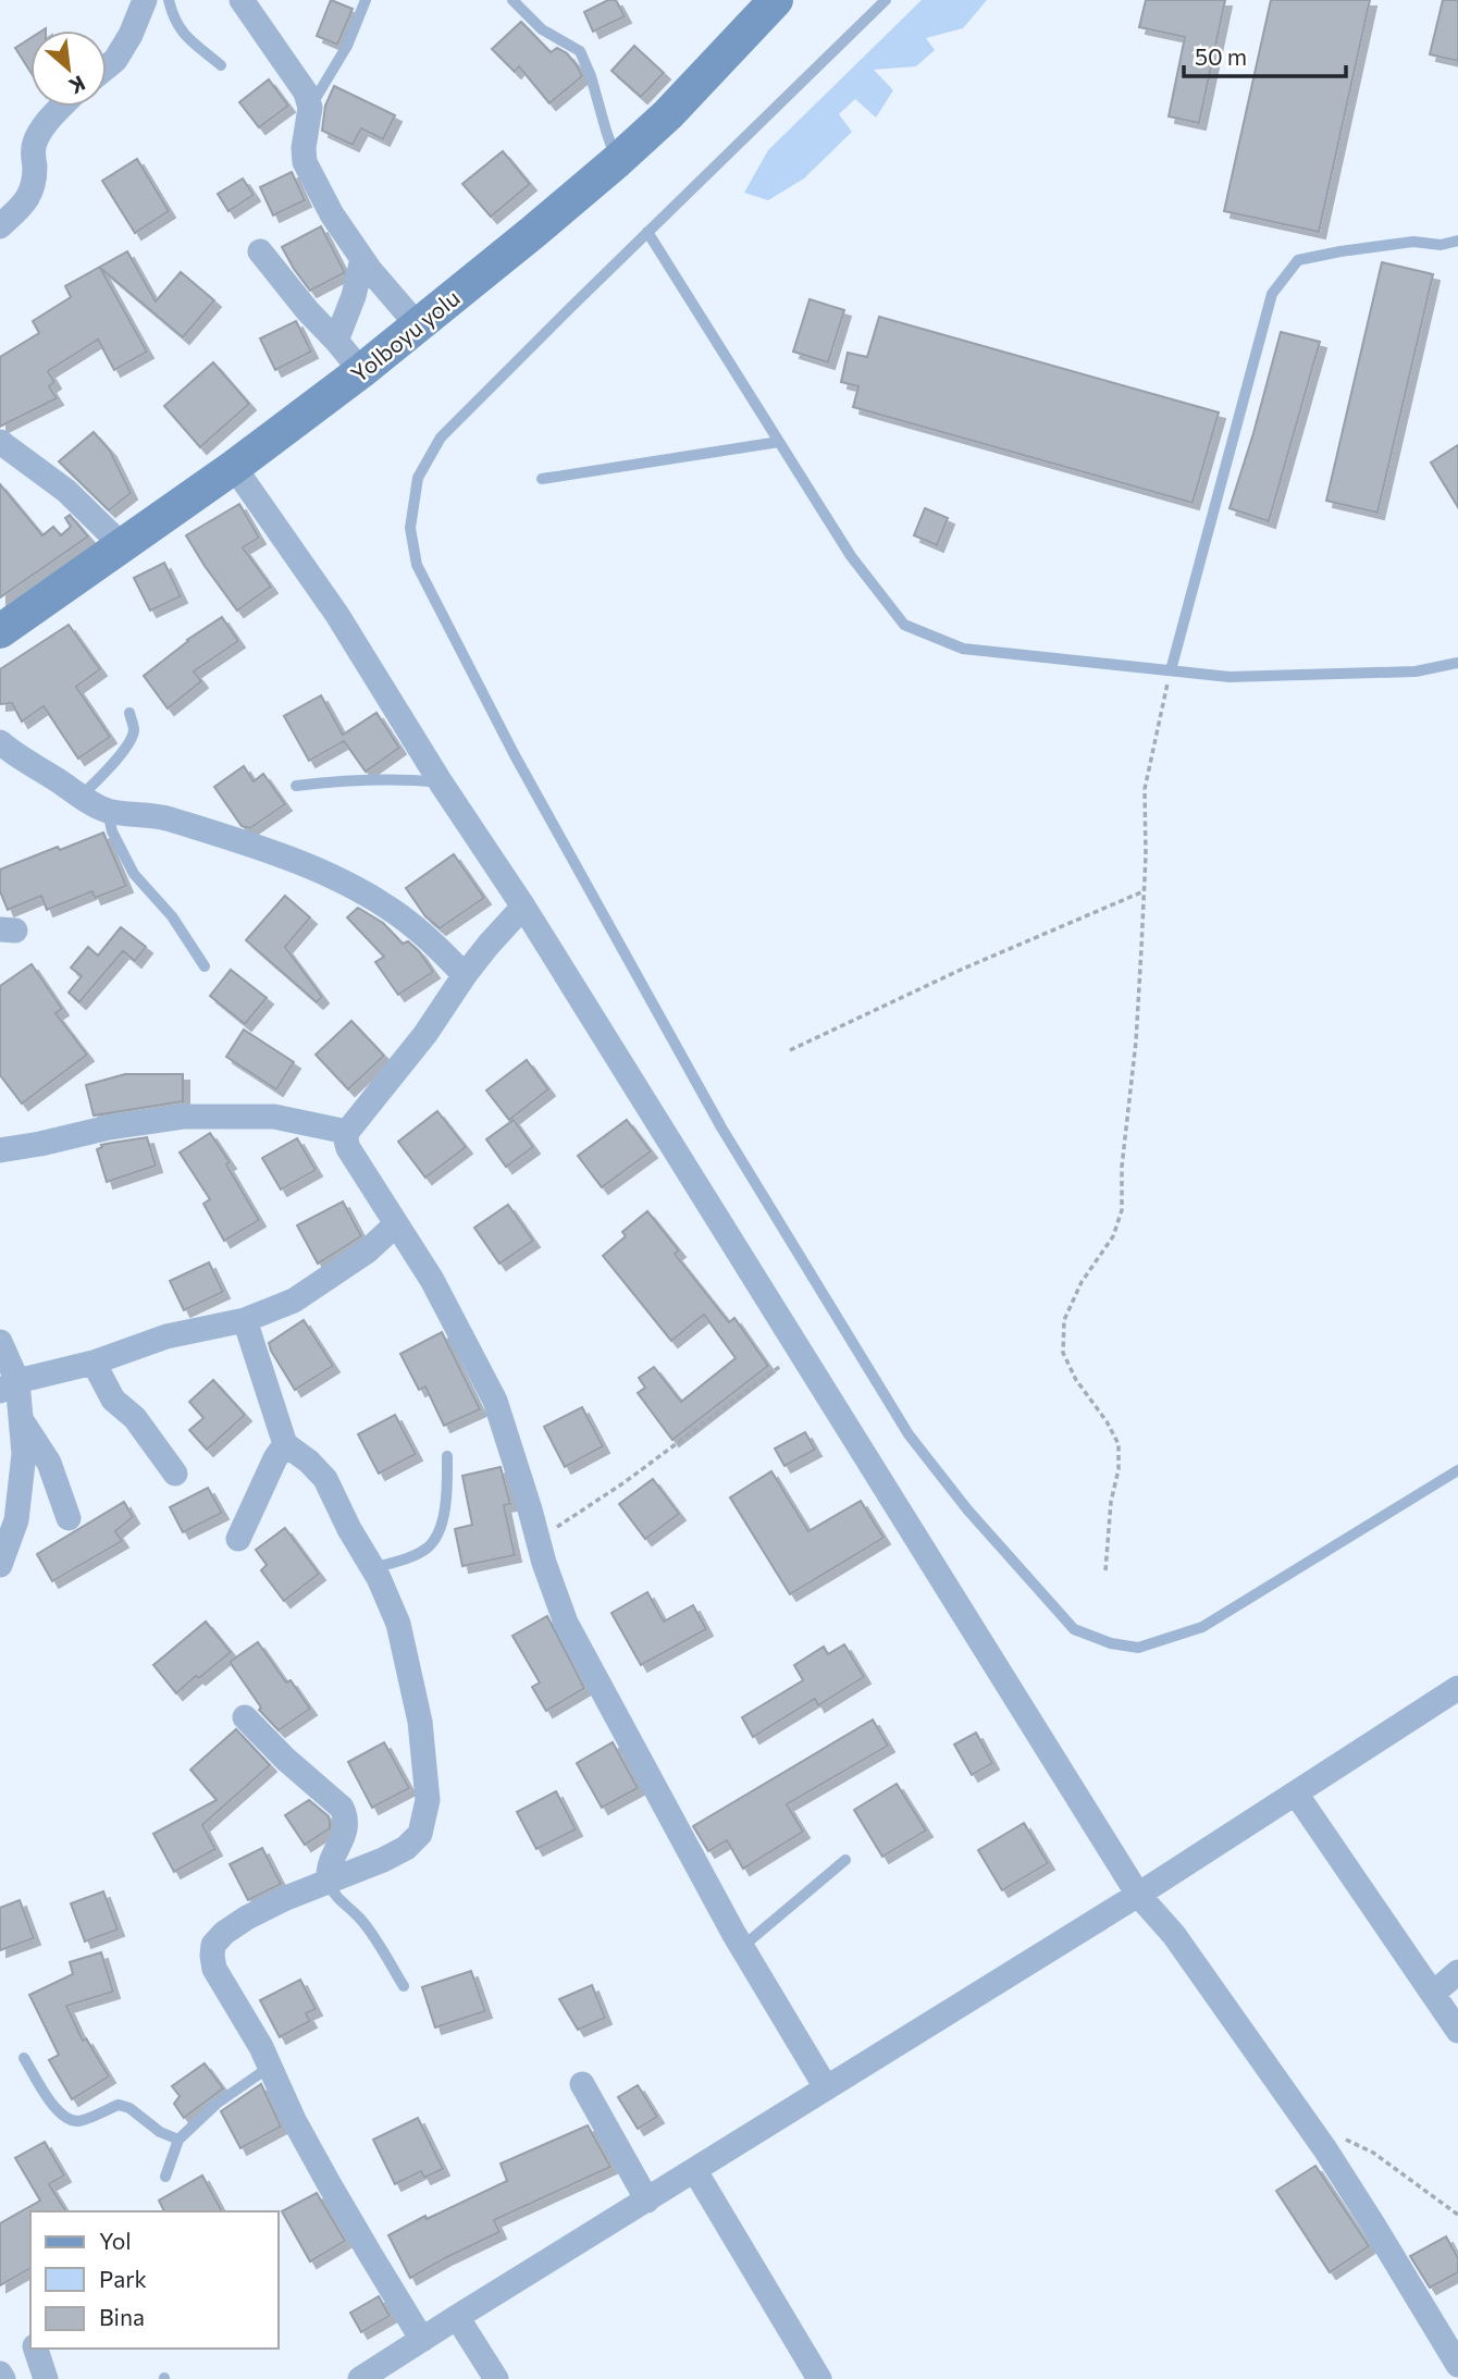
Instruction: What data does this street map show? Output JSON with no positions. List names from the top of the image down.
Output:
{
  "streets": {
    "main road": ["Yolboyu yolu"]
  },
  "legend": ["Yol", "Park", "Bina"],
  "scale_bar": "50 m",
  "north": "bottom right"
}
